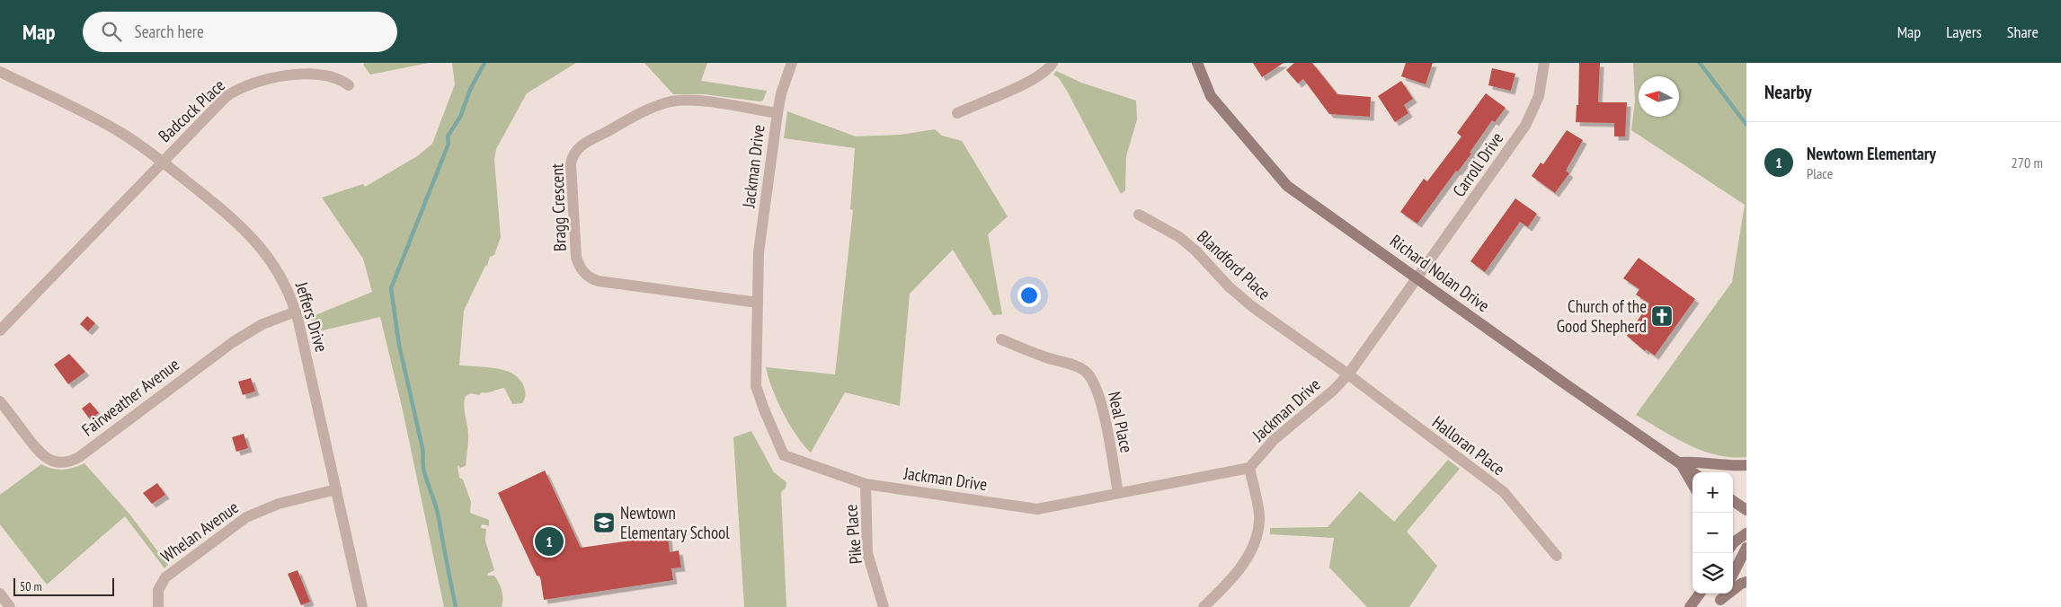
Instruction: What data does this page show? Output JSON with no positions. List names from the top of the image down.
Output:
{
  "streets": {
    "main road": ["Richard Nolan Drive"],
    "street": [
      "Badcock Place",
      "Carroll Drive",
      "Jackman Drive",
      "Bragg Crescent",
      "Blandford Place",
      "Jeffers Drive",
      "Fairweather Avenue",
      "Neal Place",
      "Halloran Place",
      "Whelan Avenue",
      "Pike Place"
    ]
  },
  "crossings": [
    ["Badcock Place", "Jeffers Drive"],
    ["Carroll Drive", "Jackman Drive"],
    ["Carroll Drive", "Richard Nolan Drive"],
    ["Jackman Drive", "Bragg Crescent"],
    ["Jackman Drive", "Blandford Place"],
    ["Jackman Drive", "Richard Nolan Drive"],
    ["Jackman Drive", "Neal Place"],
    ["Jackman Drive", "Halloran Place"],
    ["Jackman Drive", "Pike Place"],
    ["Blandford Place", "Halloran Place"],
    ["Jeffers Drive", "Fairweather Avenue"],
    ["Jeffers Drive", "Whelan Avenue"]
  ],
  "places": {
    "church": ["Church of the Good Shepherd"],
    "school or university": ["Newtown Elementary School"]
  },
  "scale_bar": "50 m",
  "north": "left",
  "page": {
    "header": "Map",
    "search": "Search here",
    "nav": ["Map", "Layers", "Share"],
    "heading": "Nearby",
    "list": [
      {
        "mark": "1",
        "name": "Newtown Elementary",
        "note": "Place",
        "value": "270 m"
      }
    ],
    "map_buttons": ["+", "−"],
    "pins": "1",
    "scale": "50 m"
  }
}
